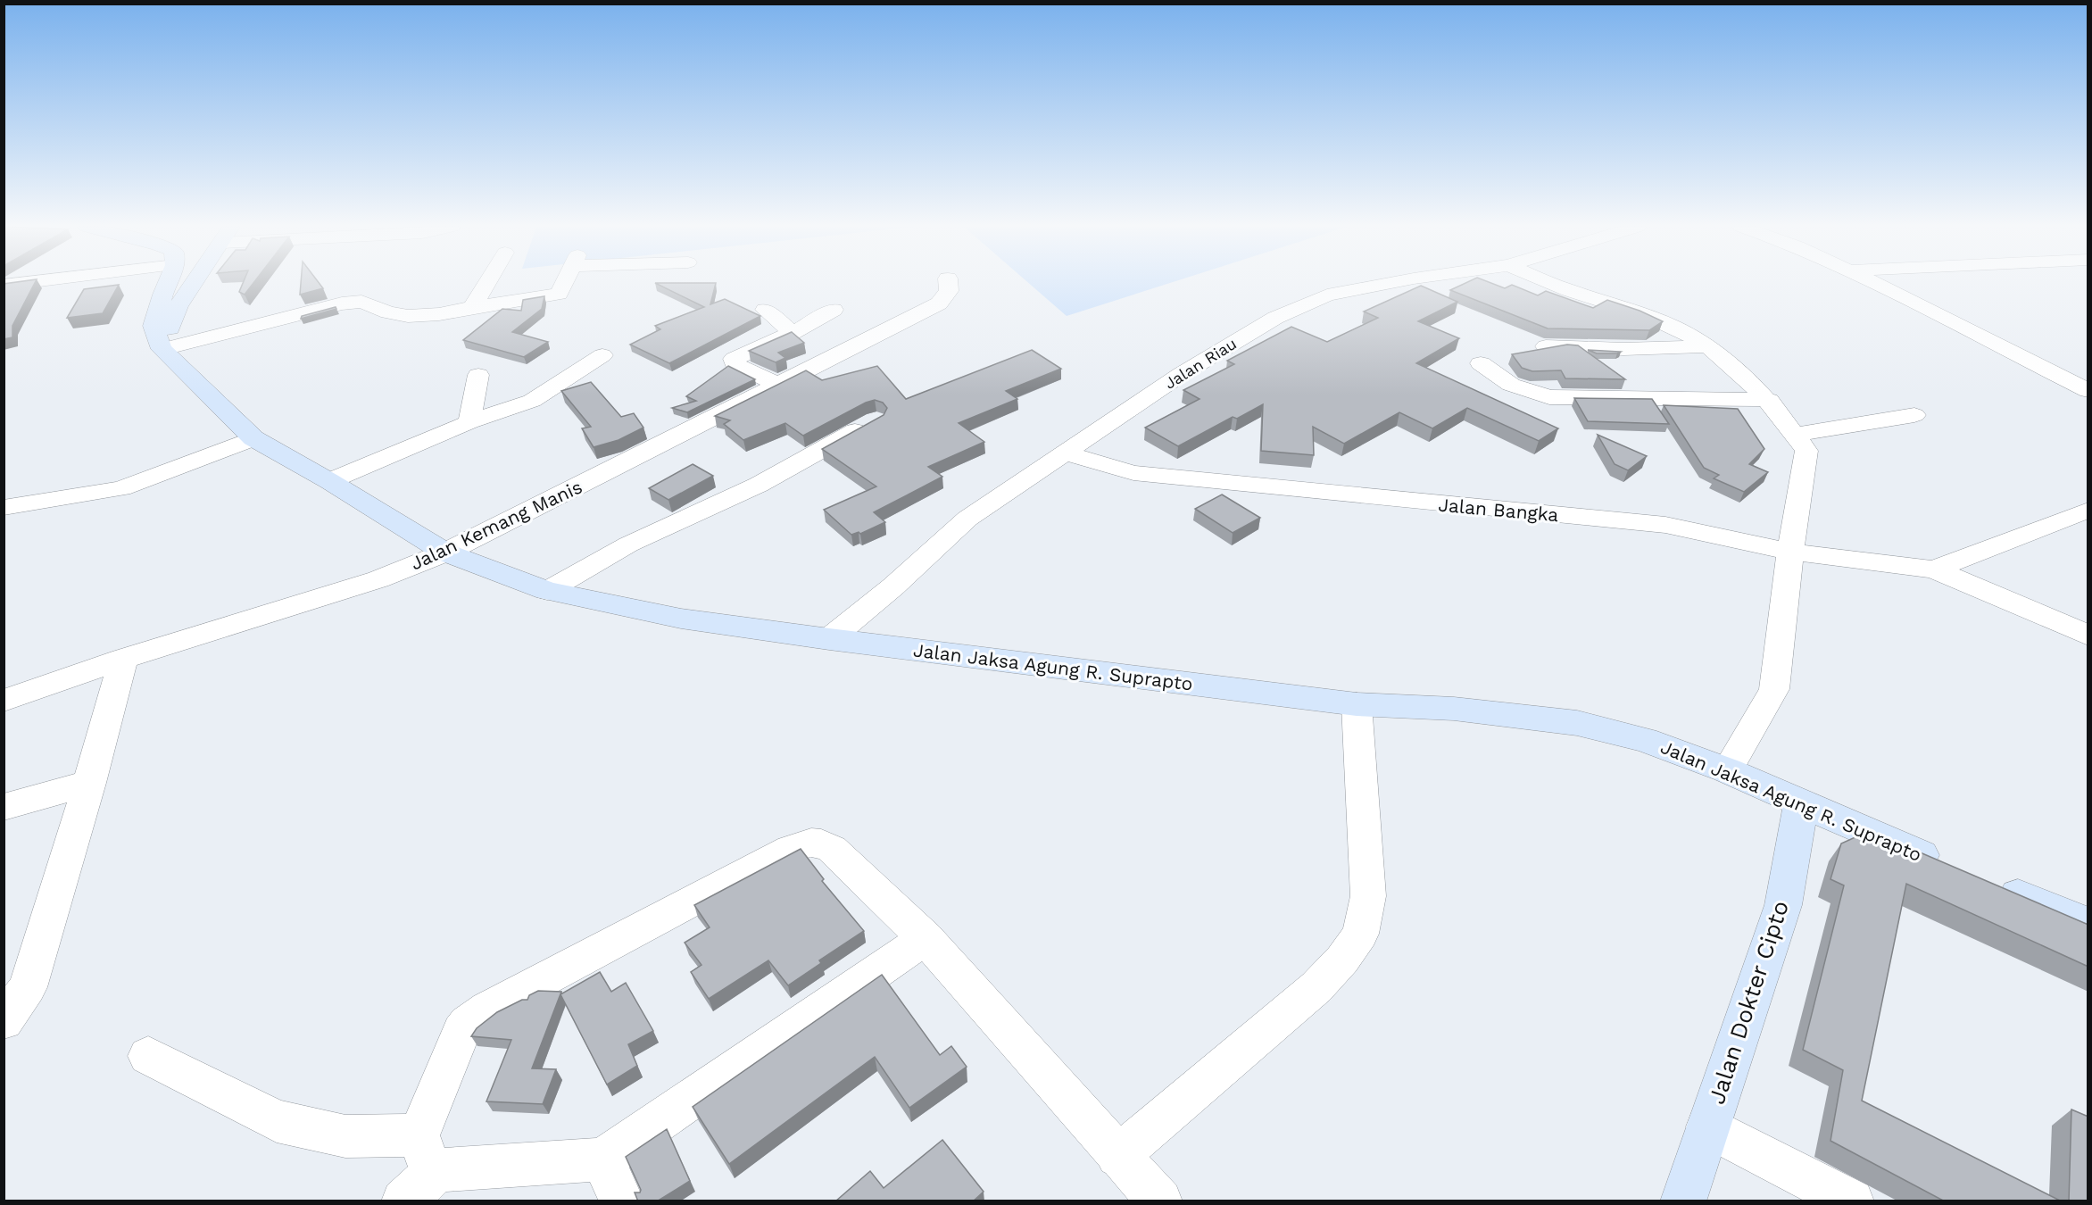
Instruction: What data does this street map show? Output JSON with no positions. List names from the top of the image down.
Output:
{
  "streets": {
    "main road": ["Jalan Jaksa Agung R. Suprapto", "Jalan Dokter Cipto"],
    "street": ["Jalan Riau", "Jalan Bangka", "Jalan Kemang Manis"]
  },
  "crossings": [
    ["Jalan Riau", "Jalan Bangka"],
    ["Jalan Riau", "Jalan Jaksa Agung R. Suprapto"],
    ["Jalan Kemang Manis", "Jalan Jaksa Agung R. Suprapto"],
    ["Jalan Jaksa Agung R. Suprapto", "Jalan Dokter Cipto"]
  ]
}
